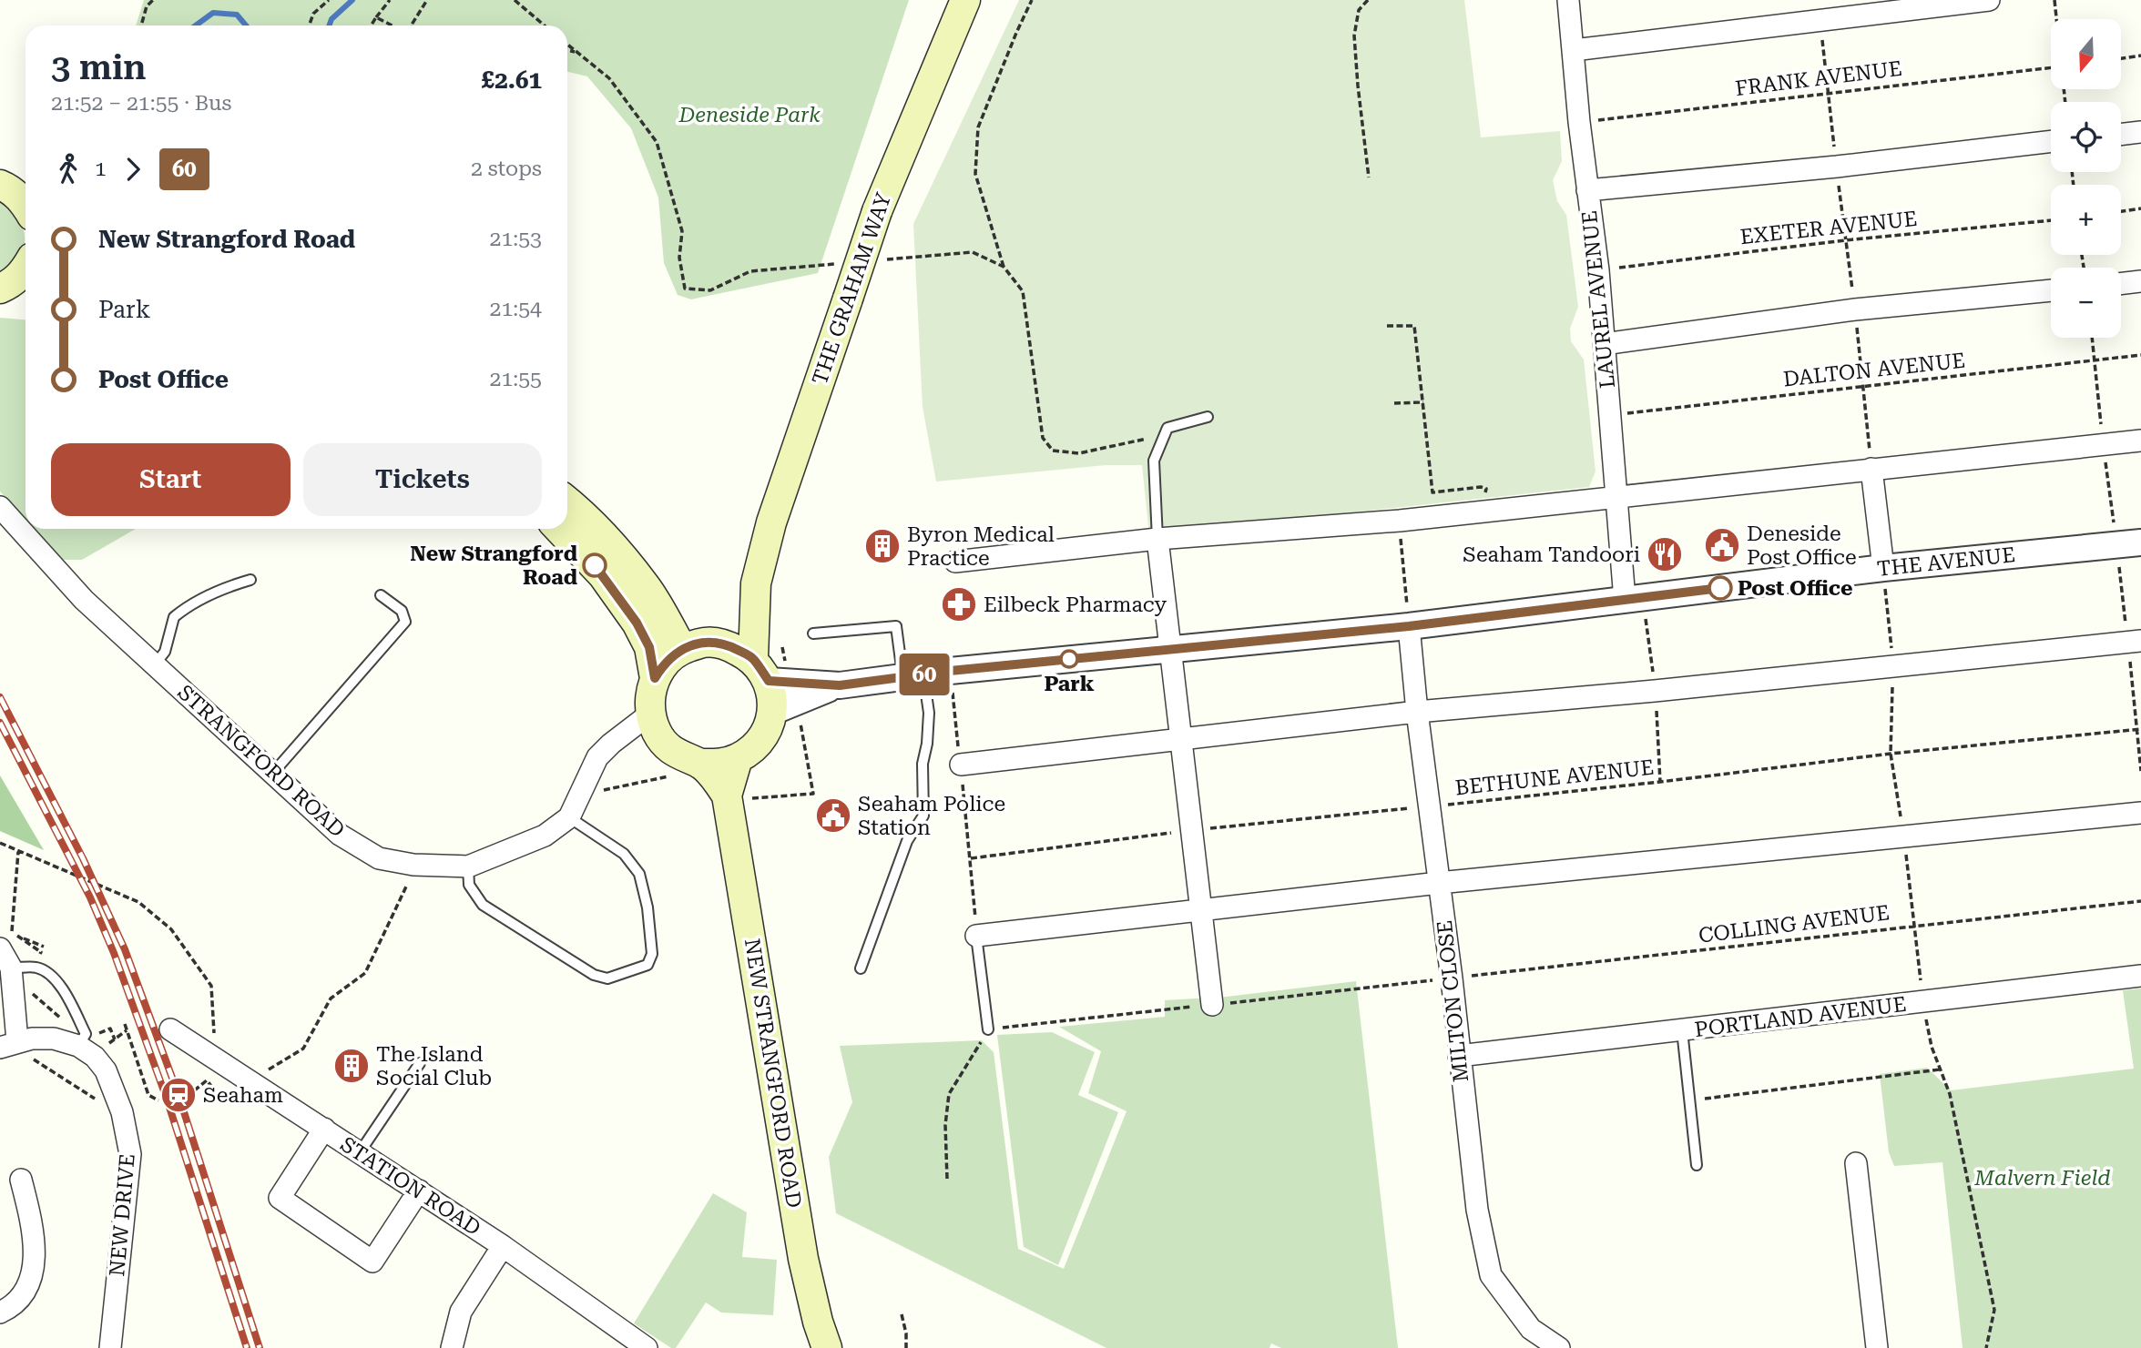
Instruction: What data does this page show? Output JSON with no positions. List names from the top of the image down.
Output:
{
  "streets": {
    "main road": ["THE GRAHAM WAY", "NEW STRANGFORD ROAD"],
    "street": [
      "LAUREL AVENUE",
      "THE AVENUE",
      "STRANGFORD ROAD",
      "MILTON CLOSE",
      "PORTLAND AVENUE",
      "STATION ROAD",
      "NEW DRIVE"
    ],
    "path": [
      "FRANK AVENUE",
      "EXETER AVENUE",
      "DALTON AVENUE",
      "BETHUNE AVENUE",
      "COLLING AVENUE"
    ]
  },
  "crossings": [
    ["FRANK AVENUE", "LAUREL AVENUE"],
    ["EXETER AVENUE", "LAUREL AVENUE"],
    ["THE GRAHAM WAY", "THE AVENUE"],
    ["THE GRAHAM WAY", "STRANGFORD ROAD"],
    ["THE GRAHAM WAY", "NEW STRANGFORD ROAD"],
    ["LAUREL AVENUE", "DALTON AVENUE"],
    ["LAUREL AVENUE", "THE AVENUE"],
    ["THE AVENUE", "STRANGFORD ROAD"],
    ["THE AVENUE", "MILTON CLOSE"],
    ["THE AVENUE", "NEW STRANGFORD ROAD"],
    ["STRANGFORD ROAD", "NEW STRANGFORD ROAD"],
    ["BETHUNE AVENUE", "MILTON CLOSE"],
    ["COLLING AVENUE", "MILTON CLOSE"],
    ["MILTON CLOSE", "PORTLAND AVENUE"]
  ],
  "parks": ["Deneside Park", "Malvern Field"],
  "places": {
    "public building": ["Deneside Post Office", "Seaham Police Station"],
    "building": ["Byron Medical Practice", "The Island Social Club"],
    "restaurant": ["Seaham Tandoori"],
    "other": ["New Strangford Road", "Post Office", "Park"],
    "pharmacy": ["Eilbeck Pharmacy"],
    "station": ["Seaham"]
  },
  "lines": ["bus line 60"],
  "north": "bottom",
  "page": {
    "on_map": "60",
    "map_buttons": ["+", "−"],
    "heading": ["3 min", "21:52 – 21:55 · Bus", "£2.61"],
    "legs": ["1", "60", "2 stops"],
    "list": [
      {
        "name": "New Strangford Road",
        "value": "21:53"
      },
      {
        "name": "Park",
        "value": "21:54"
      },
      {
        "name": "Post Office",
        "value": "21:55"
      }
    ],
    "buttons": ["Start", "Tickets"]
  }
}
